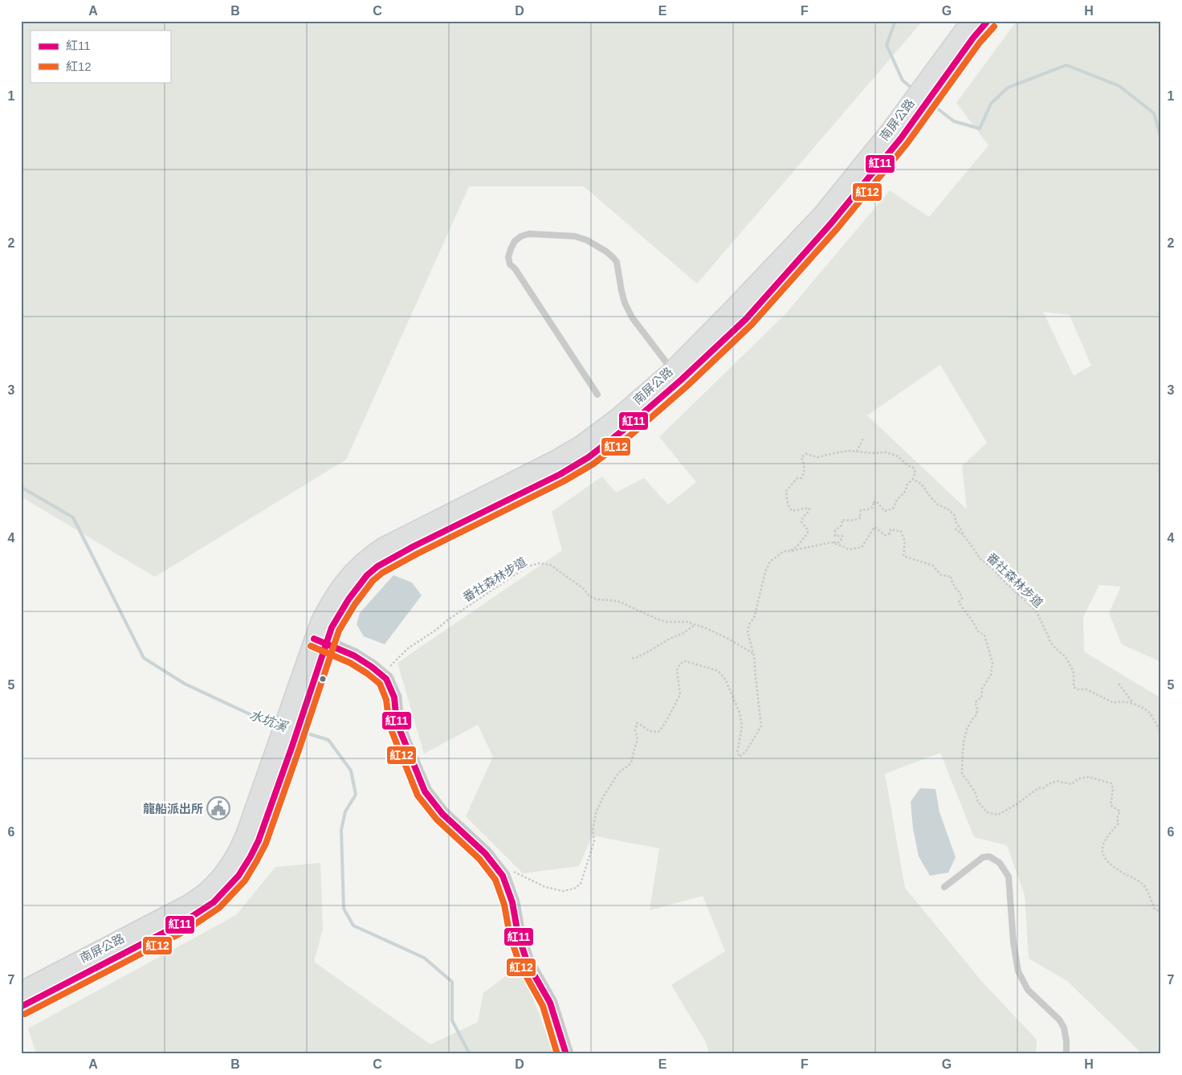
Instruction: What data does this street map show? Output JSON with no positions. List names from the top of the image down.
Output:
{
  "streets": {
    "main road": ["南屏公路"],
    "path": ["番社森林步道"]
  },
  "water": ["水坑溪"],
  "places": {
    "public building": ["龍船派出所"]
  },
  "lines": ["transit line 紅11", "transit line 紅12"],
  "legend": ["紅11", "紅12"],
  "grid": {
    "columns": [
      "A",
      "B",
      "C",
      "D",
      "E",
      "F",
      "G",
      "H"
    ],
    "rows": [
      "1",
      "2",
      "3",
      "4",
      "5",
      "6",
      "7"
    ]
  }
}
